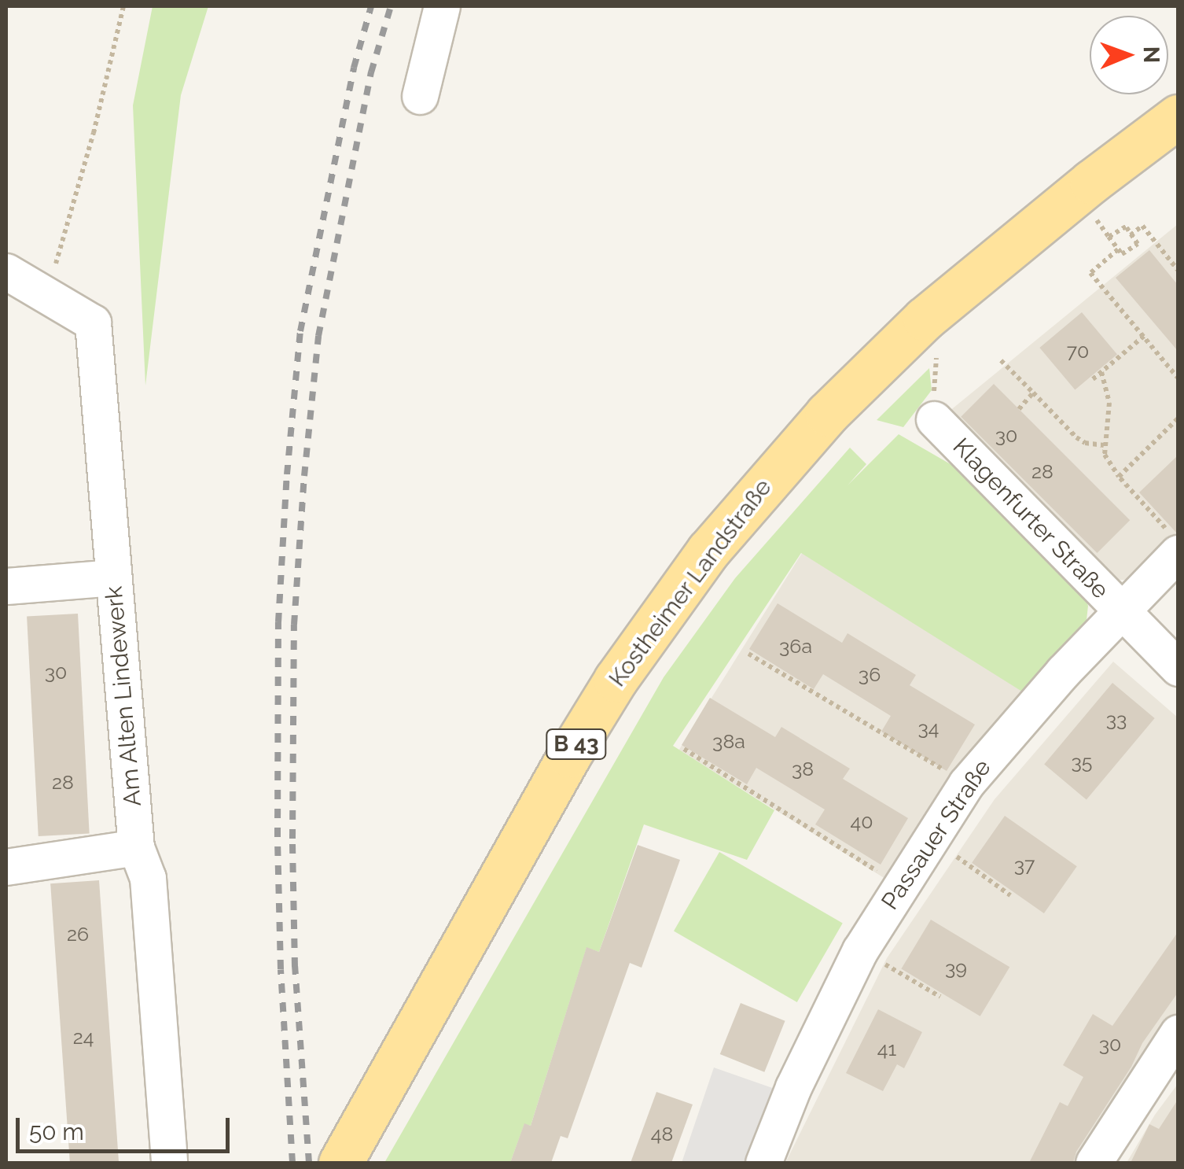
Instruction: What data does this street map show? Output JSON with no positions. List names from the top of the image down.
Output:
{
  "streets": {
    "main road": ["Kostheimer Landstraße", "B 43"],
    "street": ["Klagenfurter Straße", "Am Alten Lindewerk", "Passauer Straße"]
  },
  "crossings": [
    ["Klagenfurter Straße", "Passauer Straße"]
  ],
  "house_numbers": [
    "70",
    "30",
    "28",
    "36a",
    "30",
    "36",
    "33",
    "34",
    "38a",
    "35",
    "38",
    "28",
    "40",
    "37",
    "26",
    "39",
    "24",
    "30",
    "41",
    "48"
  ],
  "scale_bar": "50 m",
  "north": "right"
}
